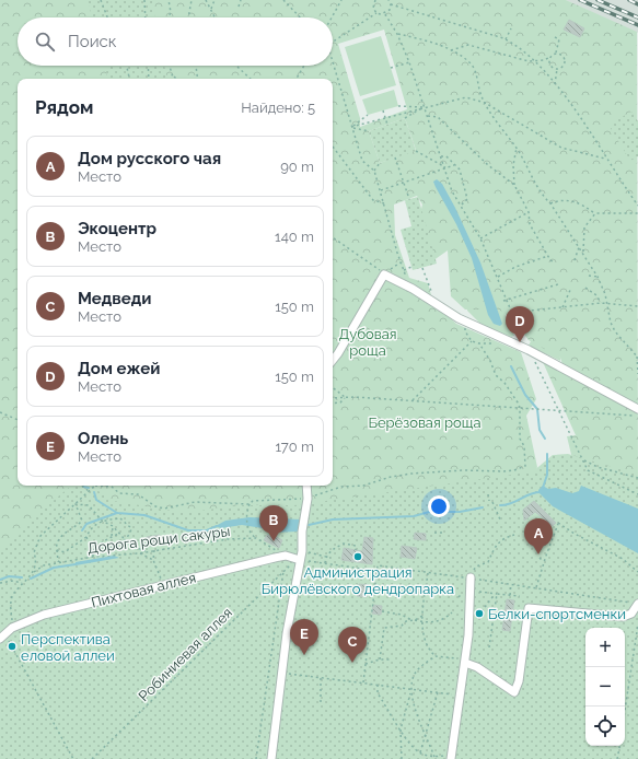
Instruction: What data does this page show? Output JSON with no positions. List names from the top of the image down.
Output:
{
  "streets": {
    "lane": ["Пихтовая аллея"],
    "path": ["Дорога рощи сакуры", "Робиниевая аллея"]
  },
  "parks": ["Дубовая роща", "Берёзовая роща"],
  "places": ["Администрация Бирюлёвского дендропарка", "Белки-спортсменки", "Перспектива еловой аллеи"],
  "page": {
    "search": "Поиск",
    "heading": ["Рядом", "Найдено: 5"],
    "list": [
      {
        "mark": "A",
        "name": "Дом русского чая",
        "note": "Место",
        "value": "90 m"
      },
      {
        "mark": "B",
        "name": "Экоцентр",
        "note": "Место",
        "value": "140 m"
      },
      {
        "mark": "C",
        "name": "Медведи",
        "note": "Место",
        "value": "150 m"
      },
      {
        "mark": "D",
        "name": "Дом ежей",
        "note": "Место",
        "value": "150 m"
      },
      {
        "mark": "E",
        "name": "Олень",
        "note": "Место",
        "value": "170 m"
      }
    ],
    "pins": [
      "D",
      "B",
      "A",
      "E",
      "C"
    ],
    "map_buttons": ["+", "−"]
  }
}
